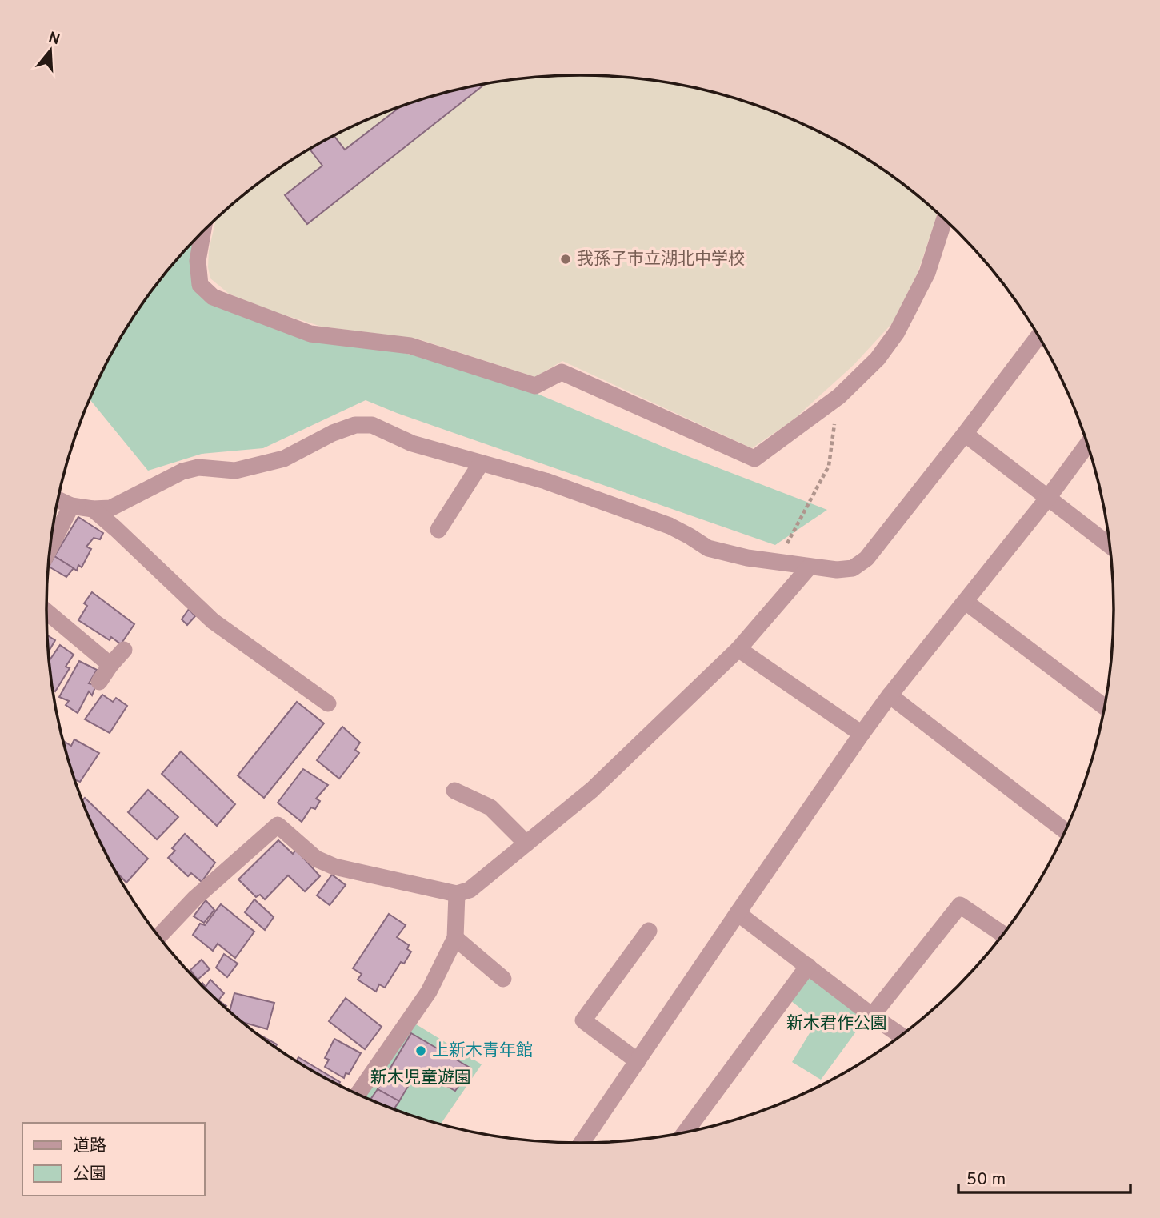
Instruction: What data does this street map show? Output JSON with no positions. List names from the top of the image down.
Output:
{
  "parks": ["新木君作公園", "新木児童遊園"],
  "places": ["我孫子市立湖北中学校", "上新木青年館"],
  "legend": ["道路", "公園"],
  "scale_bar": "50 m",
  "north": "top"
}
